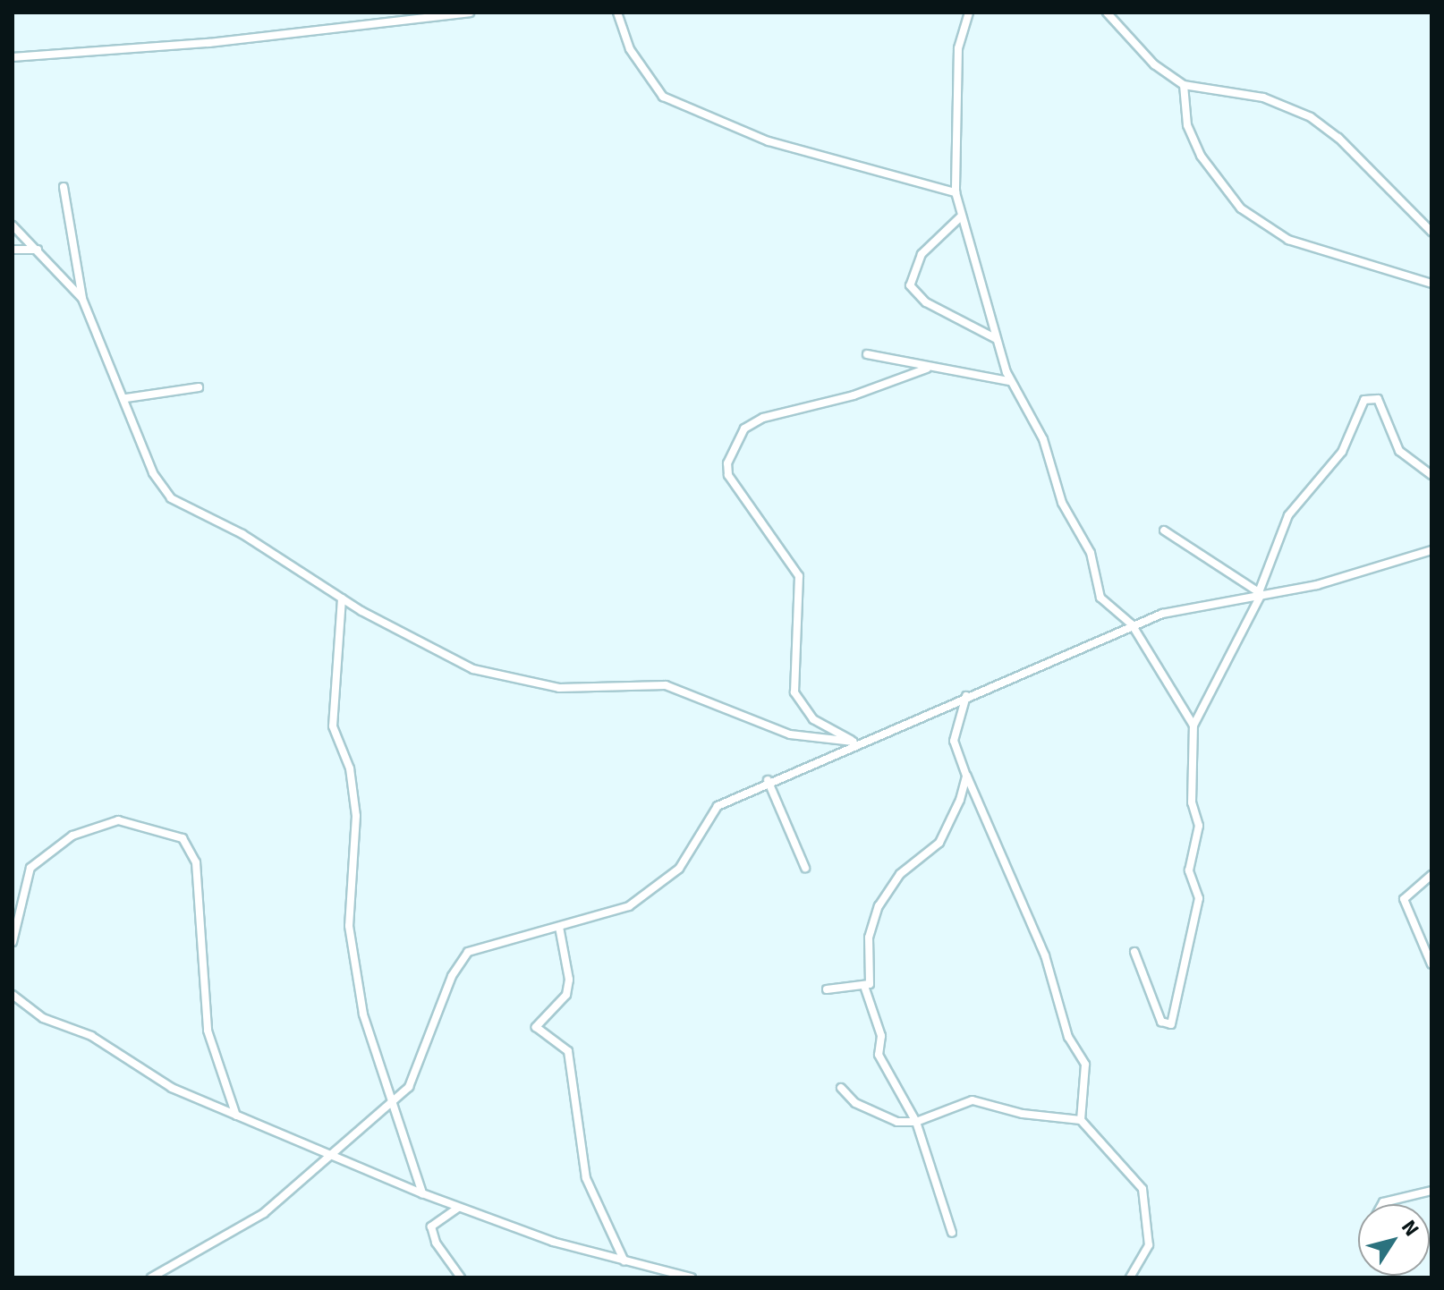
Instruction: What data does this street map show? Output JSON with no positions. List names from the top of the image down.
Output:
{
  "north": "top right"
}
